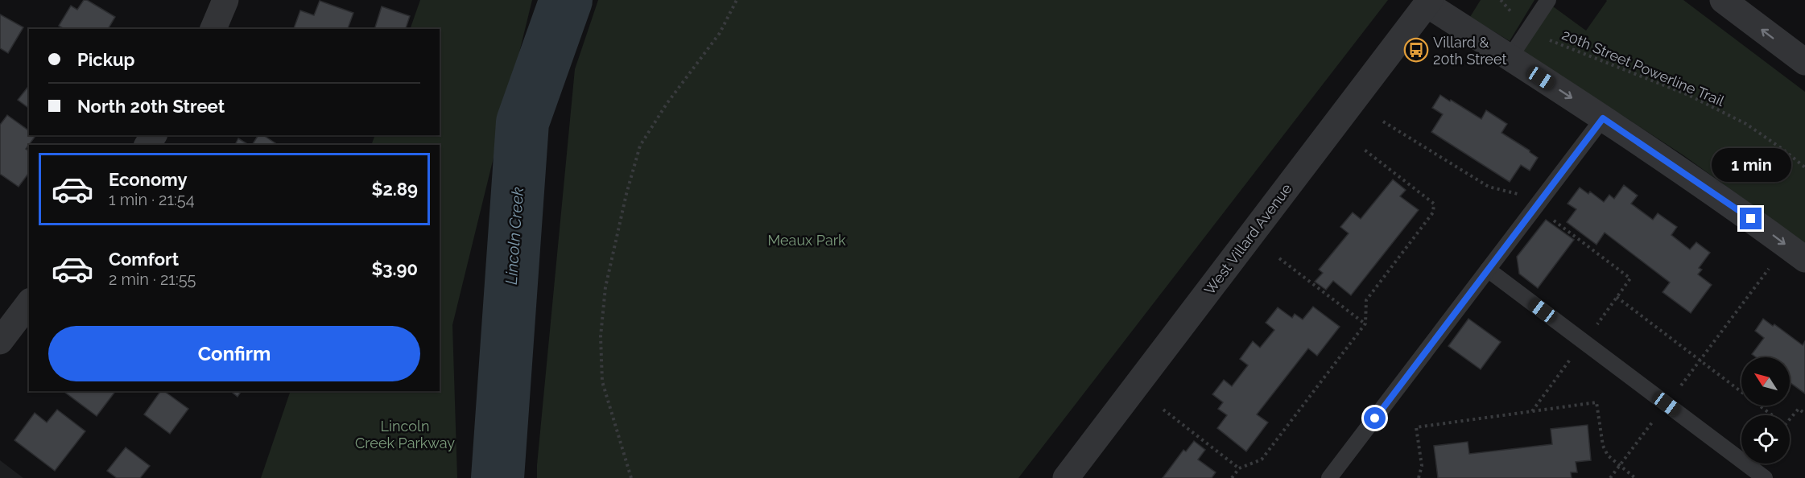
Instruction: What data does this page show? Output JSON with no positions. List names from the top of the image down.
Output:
{
  "streets": {
    "street": ["West Villard Avenue"],
    "path": ["20th Street Powerline Trail"]
  },
  "water": ["Lincoln Creek"],
  "parks": ["Meaux Park", "Lincoln Creek Parkway"],
  "places": {
    "bus stop": ["Villard & 20th Street"]
  },
  "north": "top left",
  "page": {
    "banner": ["Pickup", "North 20th Street"],
    "bubble": "1 min",
    "list": [
      {
        "name": "Economy",
        "note": "1 min · 21:54",
        "value": "$2.89"
      },
      {
        "name": "Comfort",
        "note": "2 min · 21:55",
        "value": "$3.90"
      }
    ],
    "buttons": "Confirm"
  }
}
